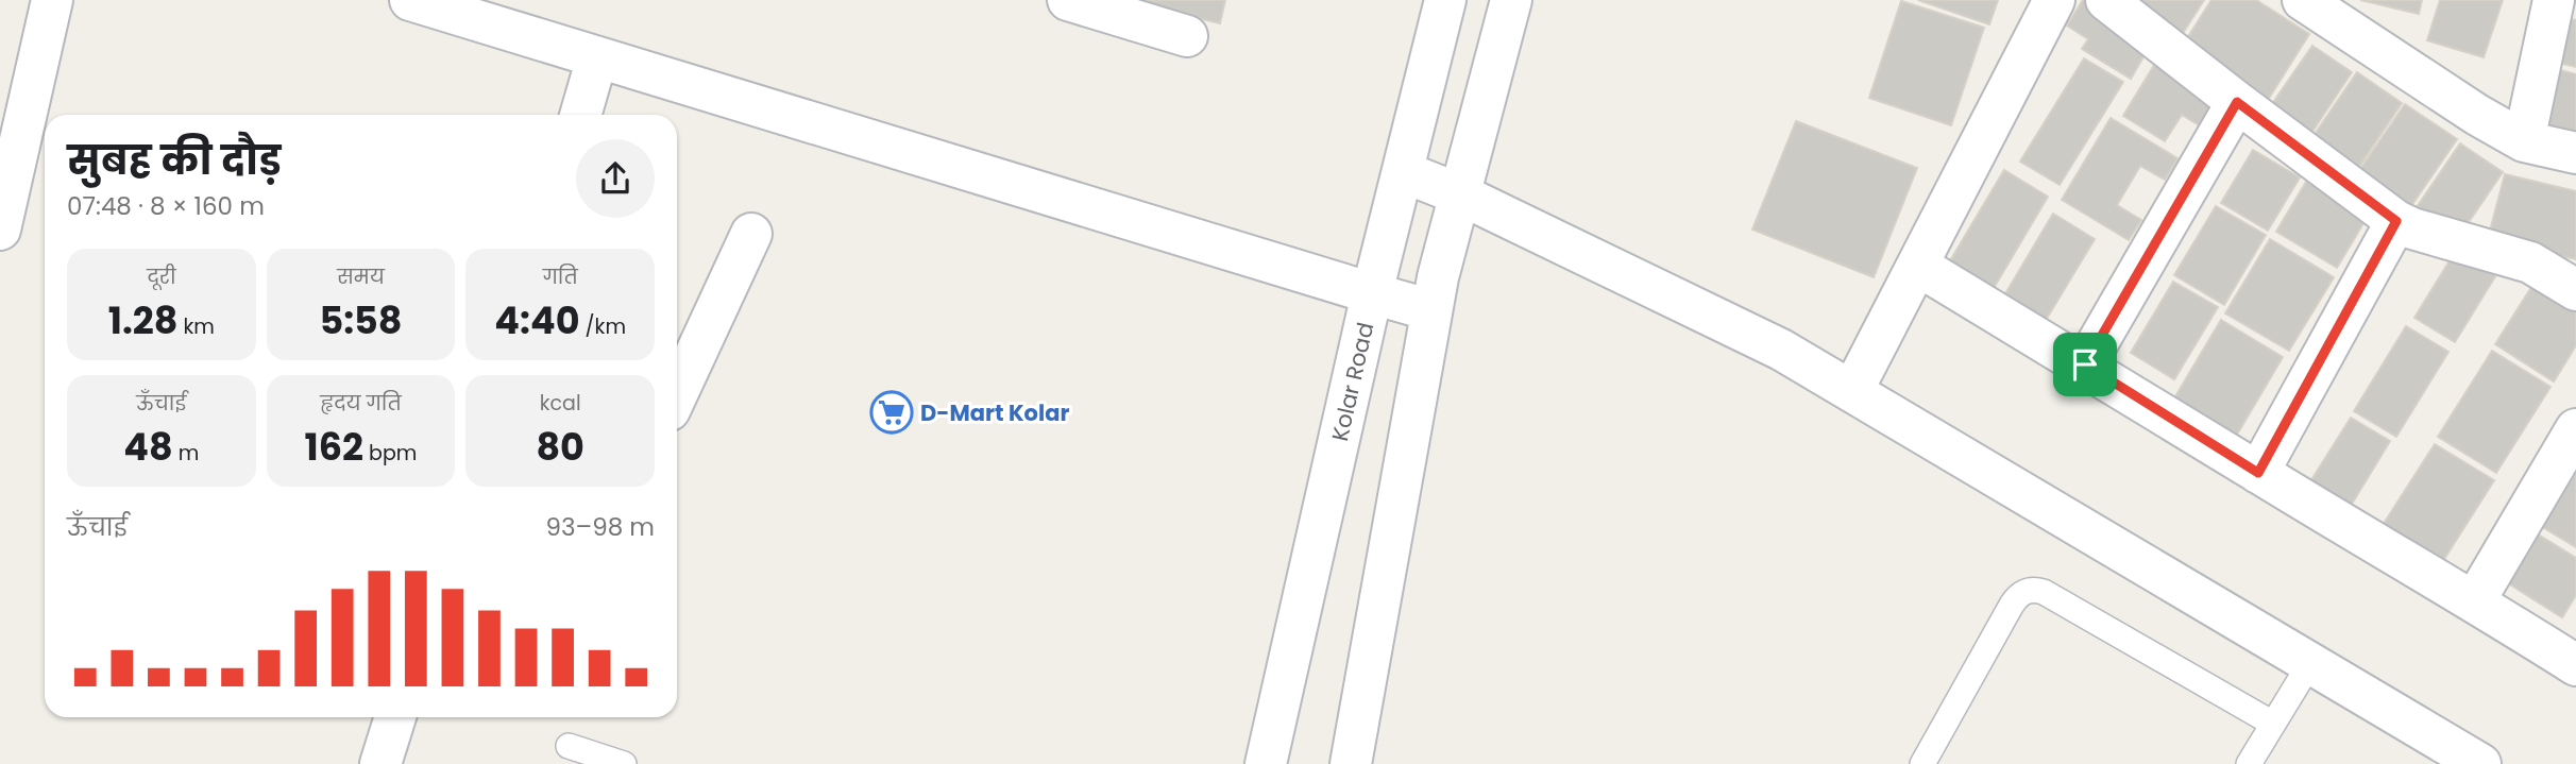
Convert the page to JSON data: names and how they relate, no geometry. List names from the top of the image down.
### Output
{
  "streets": {
    "street": ["Kolar Road"]
  },
  "places": {
    "supermarket": ["D-Mart Kolar"]
  },
  "page": {
    "heading": ["सुबह की दौड़", "07:48 · 8 × 160 m"],
    "stats": [
      ["दूरी", "1.28 km"],
      ["समय", "5:58"],
      ["गति", "4:40 /km"],
      ["ऊँचाई", "48 m"],
      ["हृदय गति", "162 bpm"],
      ["kcal", "80"]
    ],
    "chart": ["ऊँचाई", "93–98 m"]
  }
}
